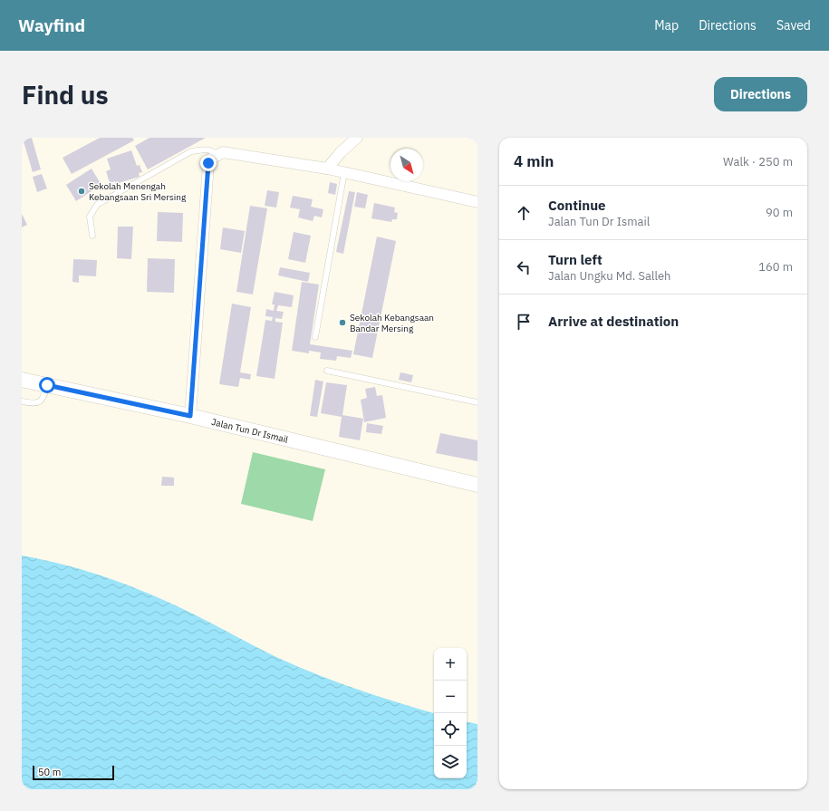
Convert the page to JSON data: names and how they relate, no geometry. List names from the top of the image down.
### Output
{
  "streets": {
    "street": ["Jalan Tun Dr Ismail"]
  },
  "places": ["Sekolah Menengah Kebangsaan Sri Mersing", "Sekolah Kebangsaan Bandar Mersing"],
  "scale_bar": "50 m",
  "north": "bottom right",
  "page": {
    "header": "Wayfind",
    "nav": ["Map", "Directions", "Saved"],
    "buttons": "Directions",
    "title": "Find us",
    "heading": ["4 min", "Walk · 250 m"],
    "list": [
      ["Continue", "Jalan Tun Dr Ismail", "90 m"],
      ["Turn left", "Jalan Ungku Md. Salleh", "160 m"],
      "Arrive at destination"
    ],
    "map_buttons": ["+", "−"],
    "scale": "50 m"
  }
}
